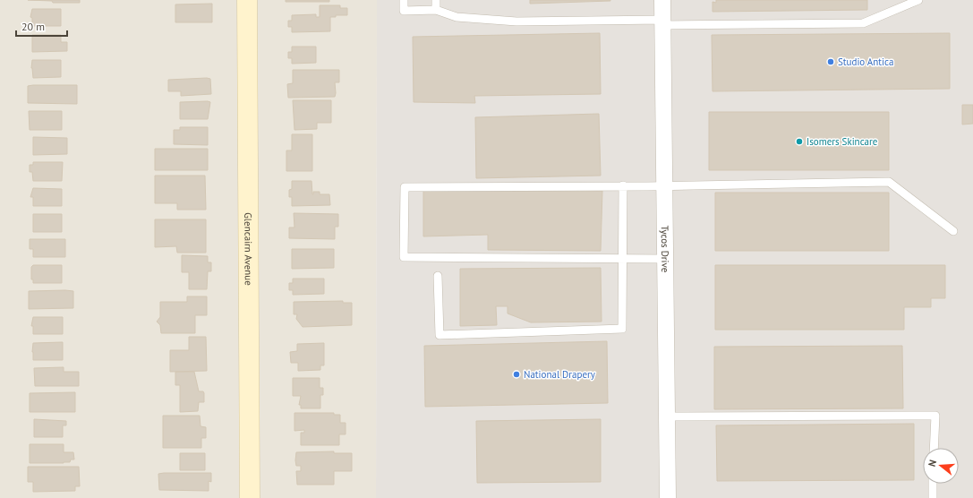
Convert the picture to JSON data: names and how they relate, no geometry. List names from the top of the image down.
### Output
{
  "streets": {
    "street": ["Glencairn Avenue", "Tycos Drive"]
  },
  "places": ["Studio Antica", "Isomers Skincare", "National Drapery"],
  "scale_bar": "20 m",
  "north": "left"
}
